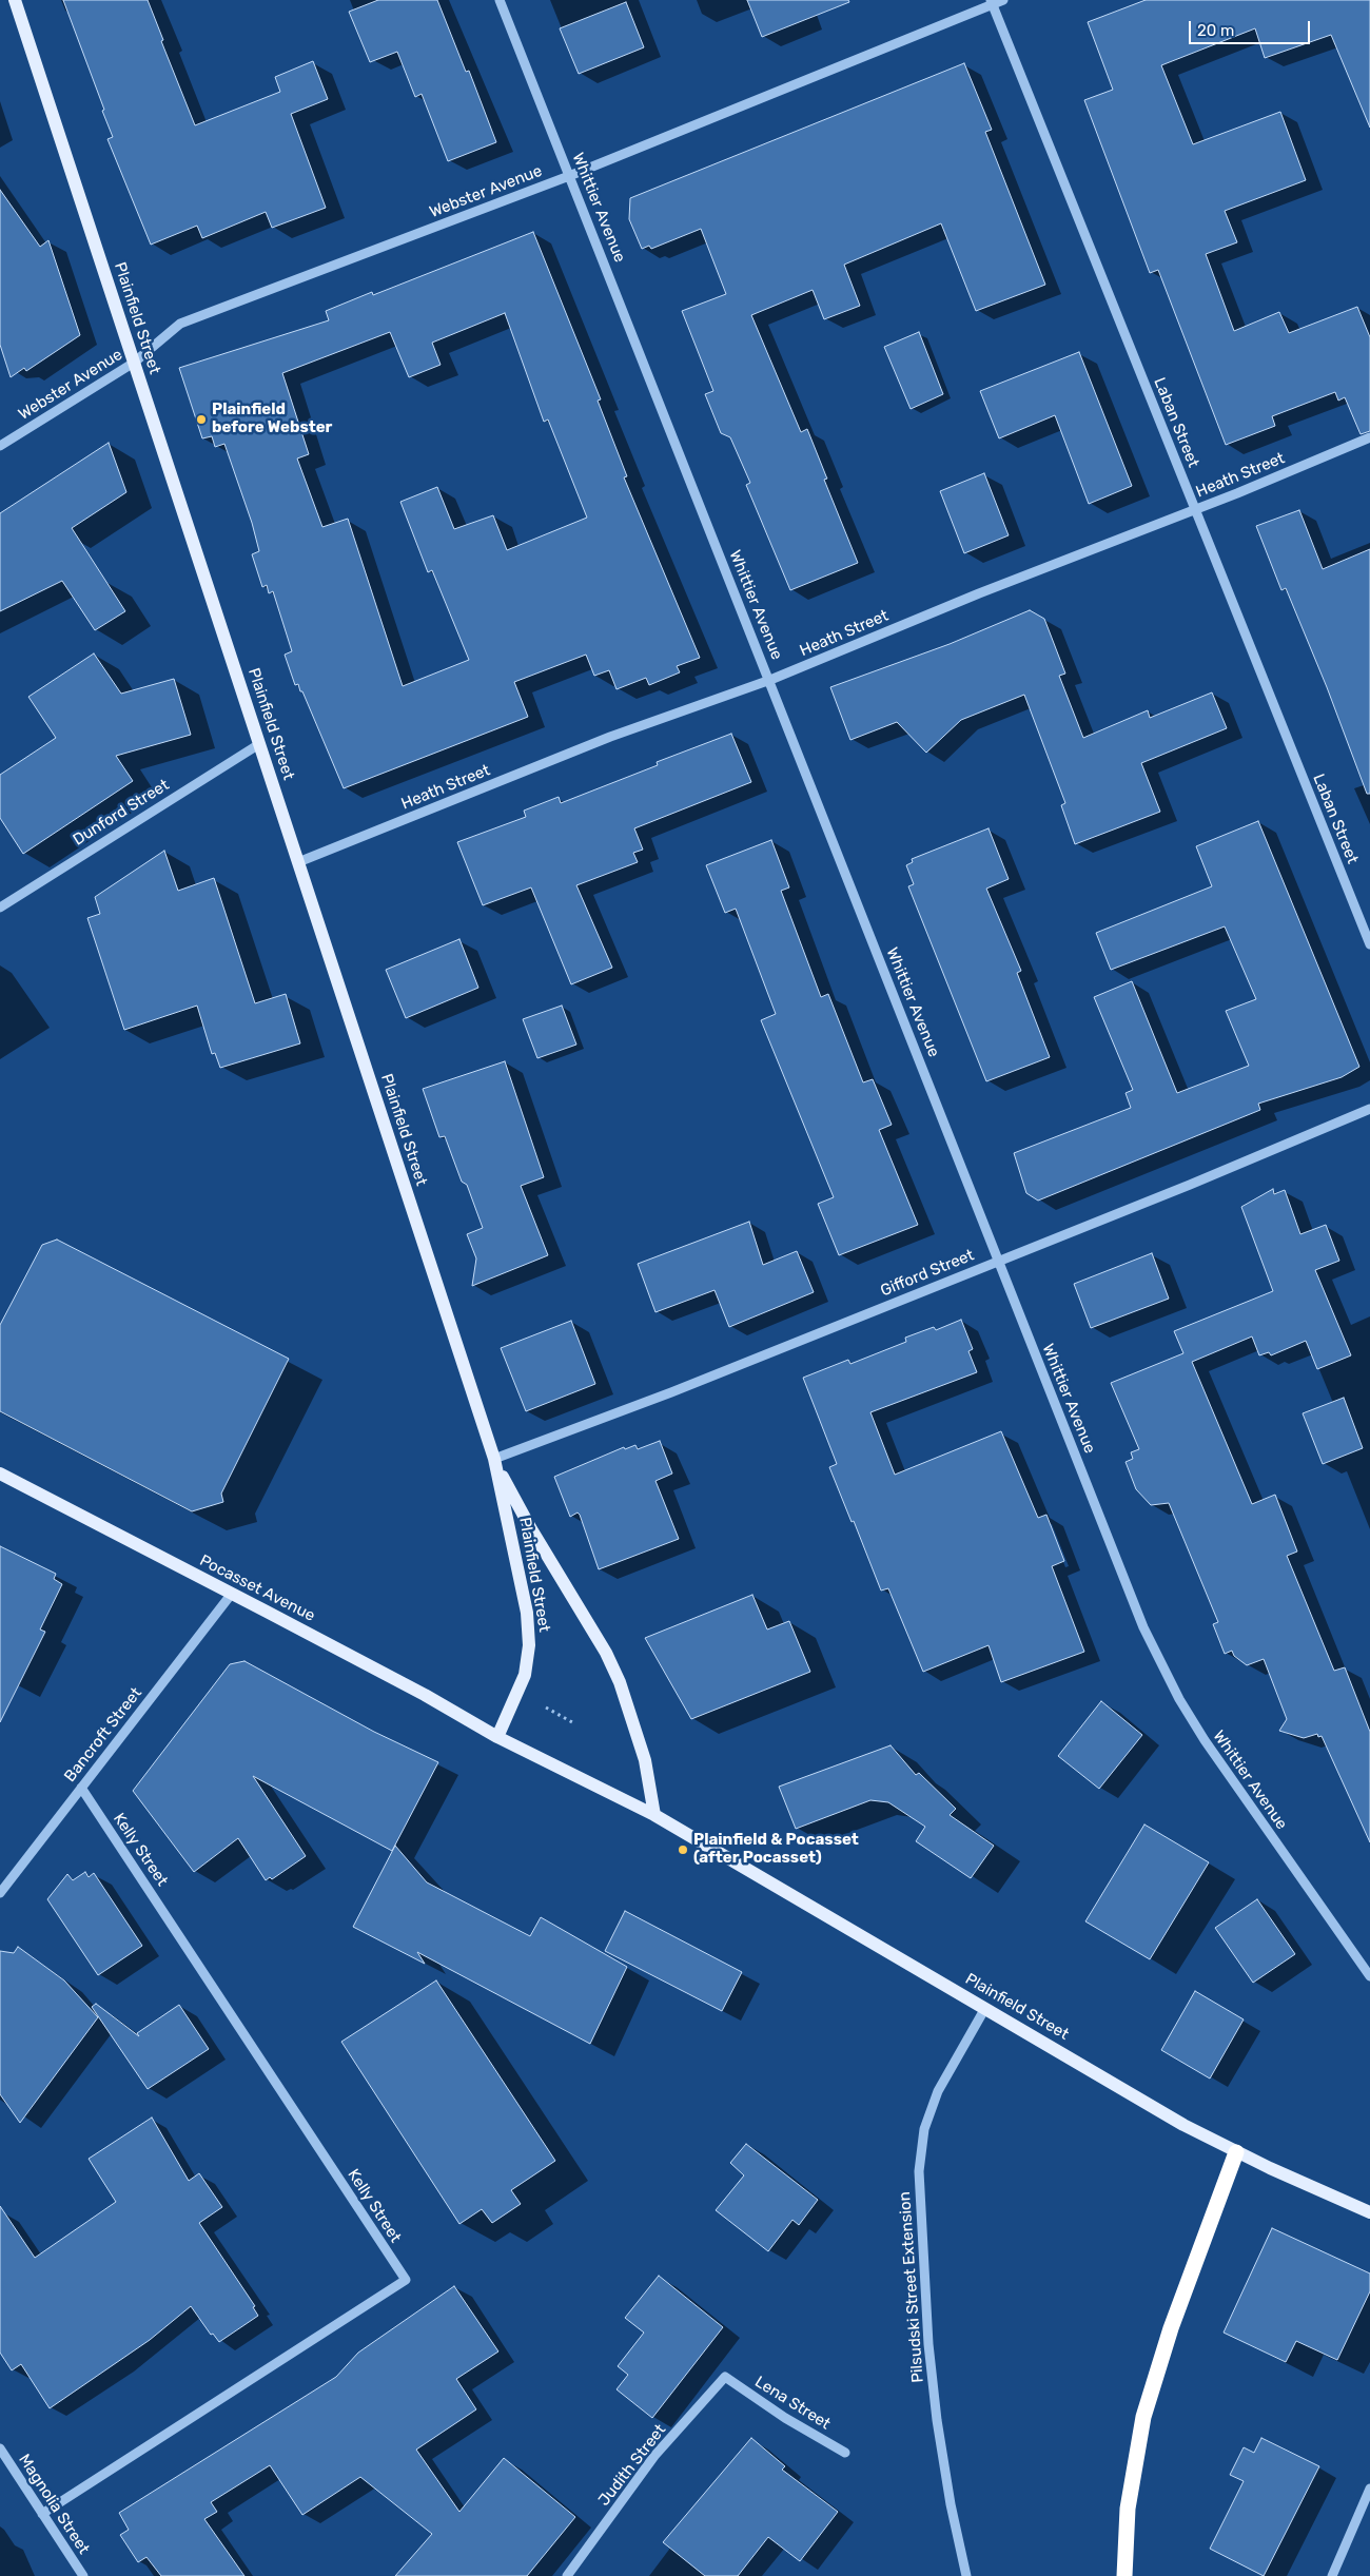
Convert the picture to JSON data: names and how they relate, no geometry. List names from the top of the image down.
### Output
{
  "streets": {
    "main road": ["Plainfield Street", "Pocasset Avenue"],
    "street": [
      "Webster Avenue",
      "Whittier Avenue",
      "Laban Street",
      "Heath Street",
      "Dunford Street",
      "Gifford Street",
      "Bancroft Street",
      "Kelly Street",
      "Pilsudski Street Extension",
      "Lena Street",
      "Judith Street",
      "Magnolia Street"
    ]
  },
  "crossings": [
    ["Webster Avenue", "Whittier Avenue"],
    ["Webster Avenue", "Plainfield Street"],
    ["Webster Avenue", "Laban Street"],
    ["Whittier Avenue", "Heath Street"],
    ["Whittier Avenue", "Gifford Street"],
    ["Plainfield Street", "Heath Street"],
    ["Plainfield Street", "Dunford Street"],
    ["Plainfield Street", "Gifford Street"],
    ["Plainfield Street", "Pocasset Avenue"],
    ["Plainfield Street", "Pilsudski Street Extension"],
    ["Laban Street", "Heath Street"],
    ["Pocasset Avenue", "Bancroft Street"],
    ["Bancroft Street", "Kelly Street"],
    ["Kelly Street", "Magnolia Street"],
    ["Lena Street", "Judith Street"]
  ],
  "places": ["Plainfield before Webster", "Plainfield & Pocasset (after Pocasset)"],
  "scale_bar": "20 m"
}
